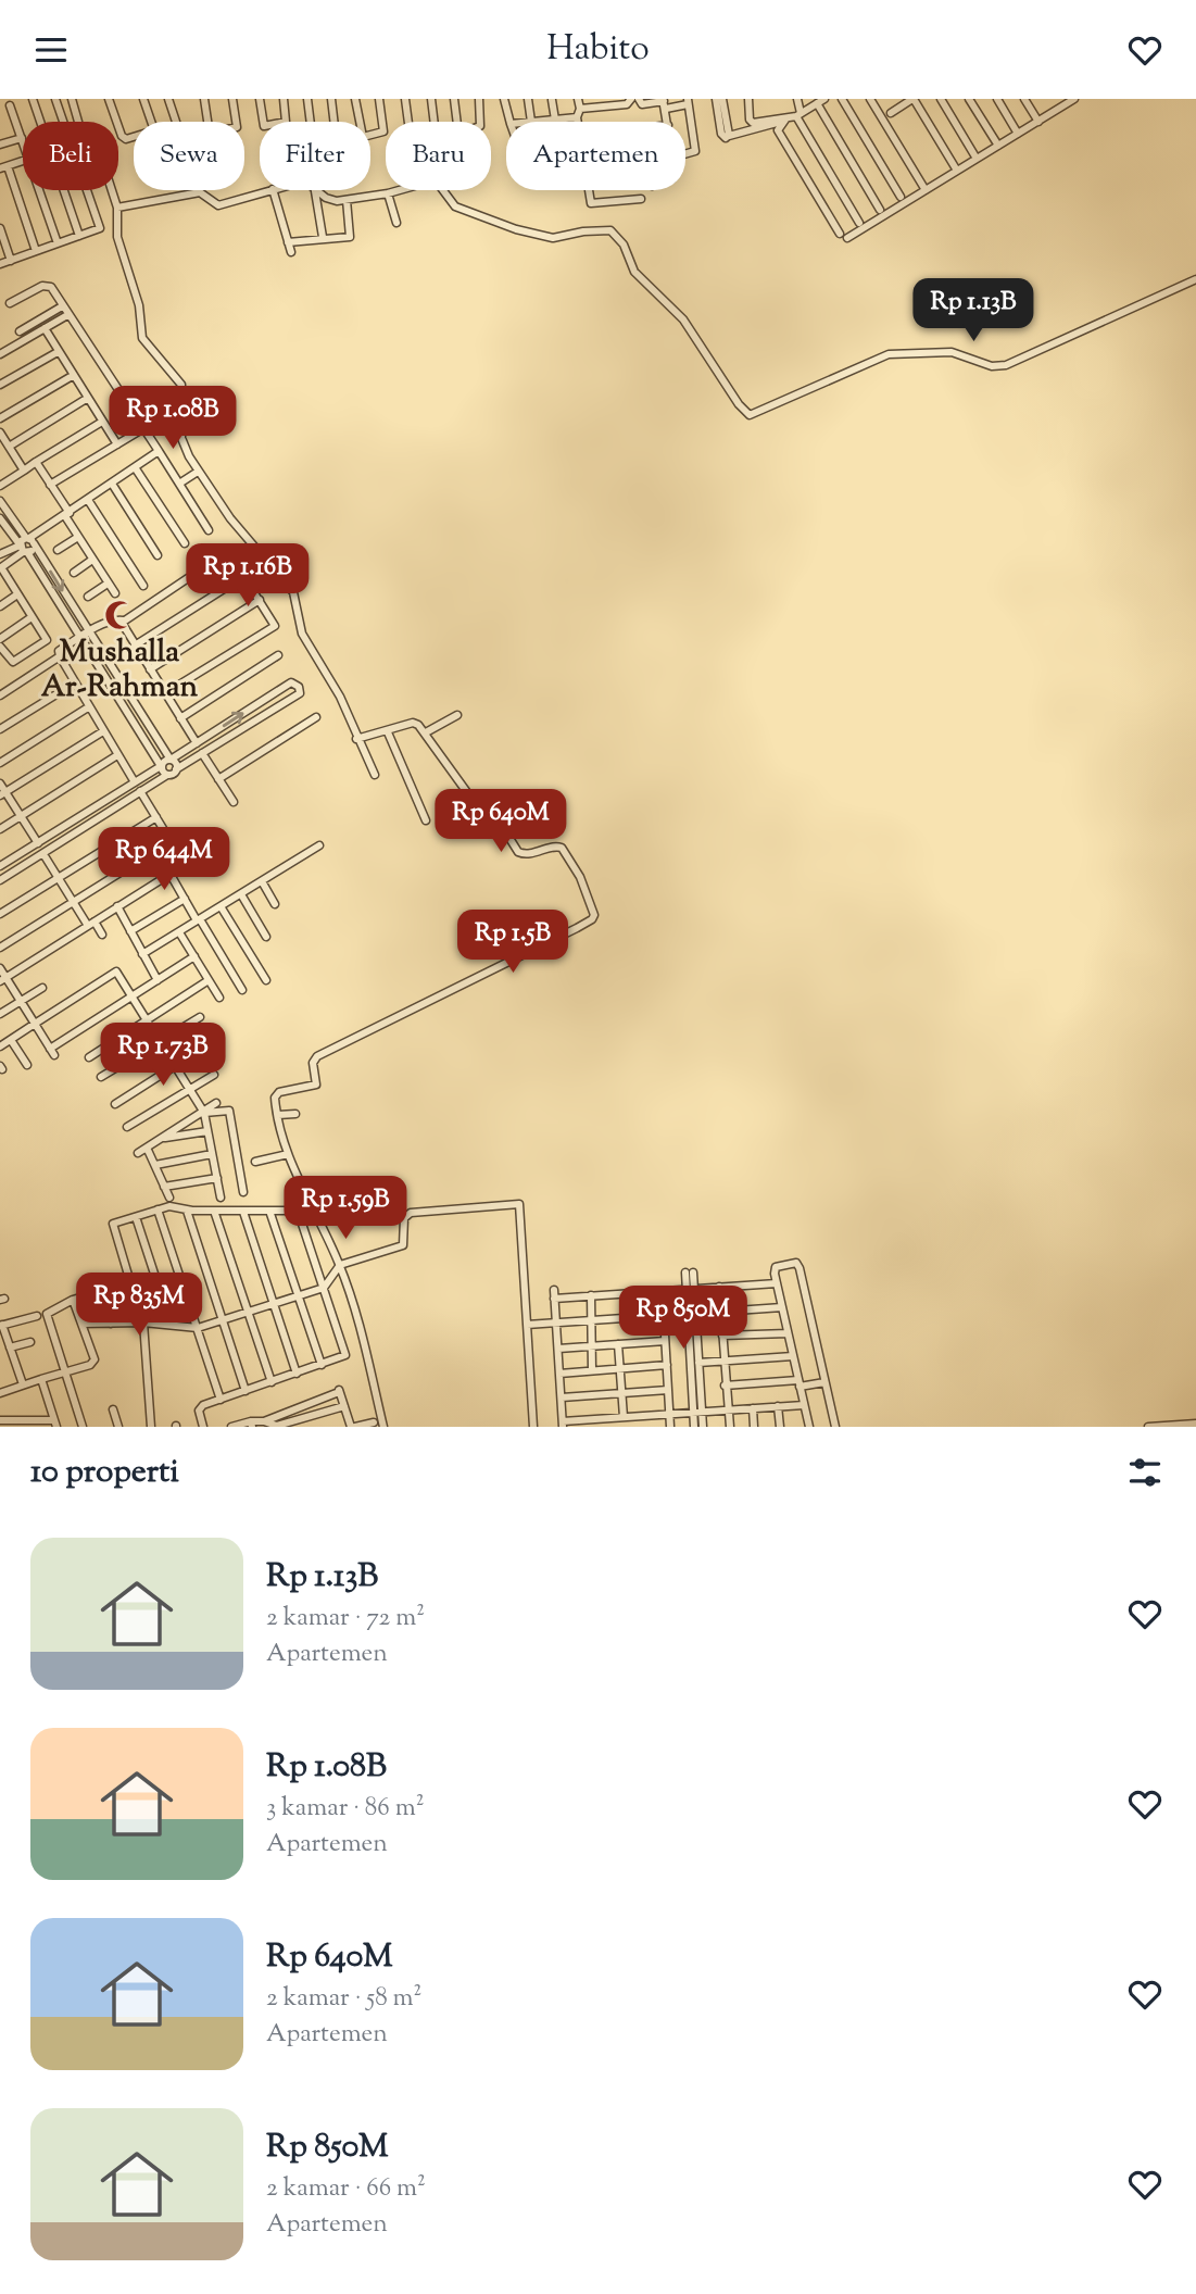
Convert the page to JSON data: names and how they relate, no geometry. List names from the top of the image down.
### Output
{
  "places": {
    "mosque": ["Mushalla Ar-Rahman"]
  },
  "page": {
    "header": "Habito",
    "chip": [
      "Beli",
      "Sewa",
      "Filter",
      "Baru",
      "Apartemen"
    ],
    "price": [
      "Rp 1.13B",
      "Rp 1.08B",
      "Rp 1.16B",
      "Rp 640M",
      "Rp 644M",
      "Rp 1.5B",
      "Rp 1.73B",
      "Rp 1.59B",
      "Rp 835M",
      "Rp 850M"
    ],
    "heading": "10 properti",
    "list": [
      {
        "name": "Rp 1.13B",
        "note": "2 kamar · 72 m² · Apartemen"
      },
      {
        "name": "Rp 1.08B",
        "note": "3 kamar · 86 m² · Apartemen"
      },
      {
        "name": "Rp 640M",
        "note": "2 kamar · 58 m² · Apartemen"
      },
      {
        "name": "Rp 850M",
        "note": "2 kamar · 66 m² · Apartemen"
      }
    ]
  }
}
